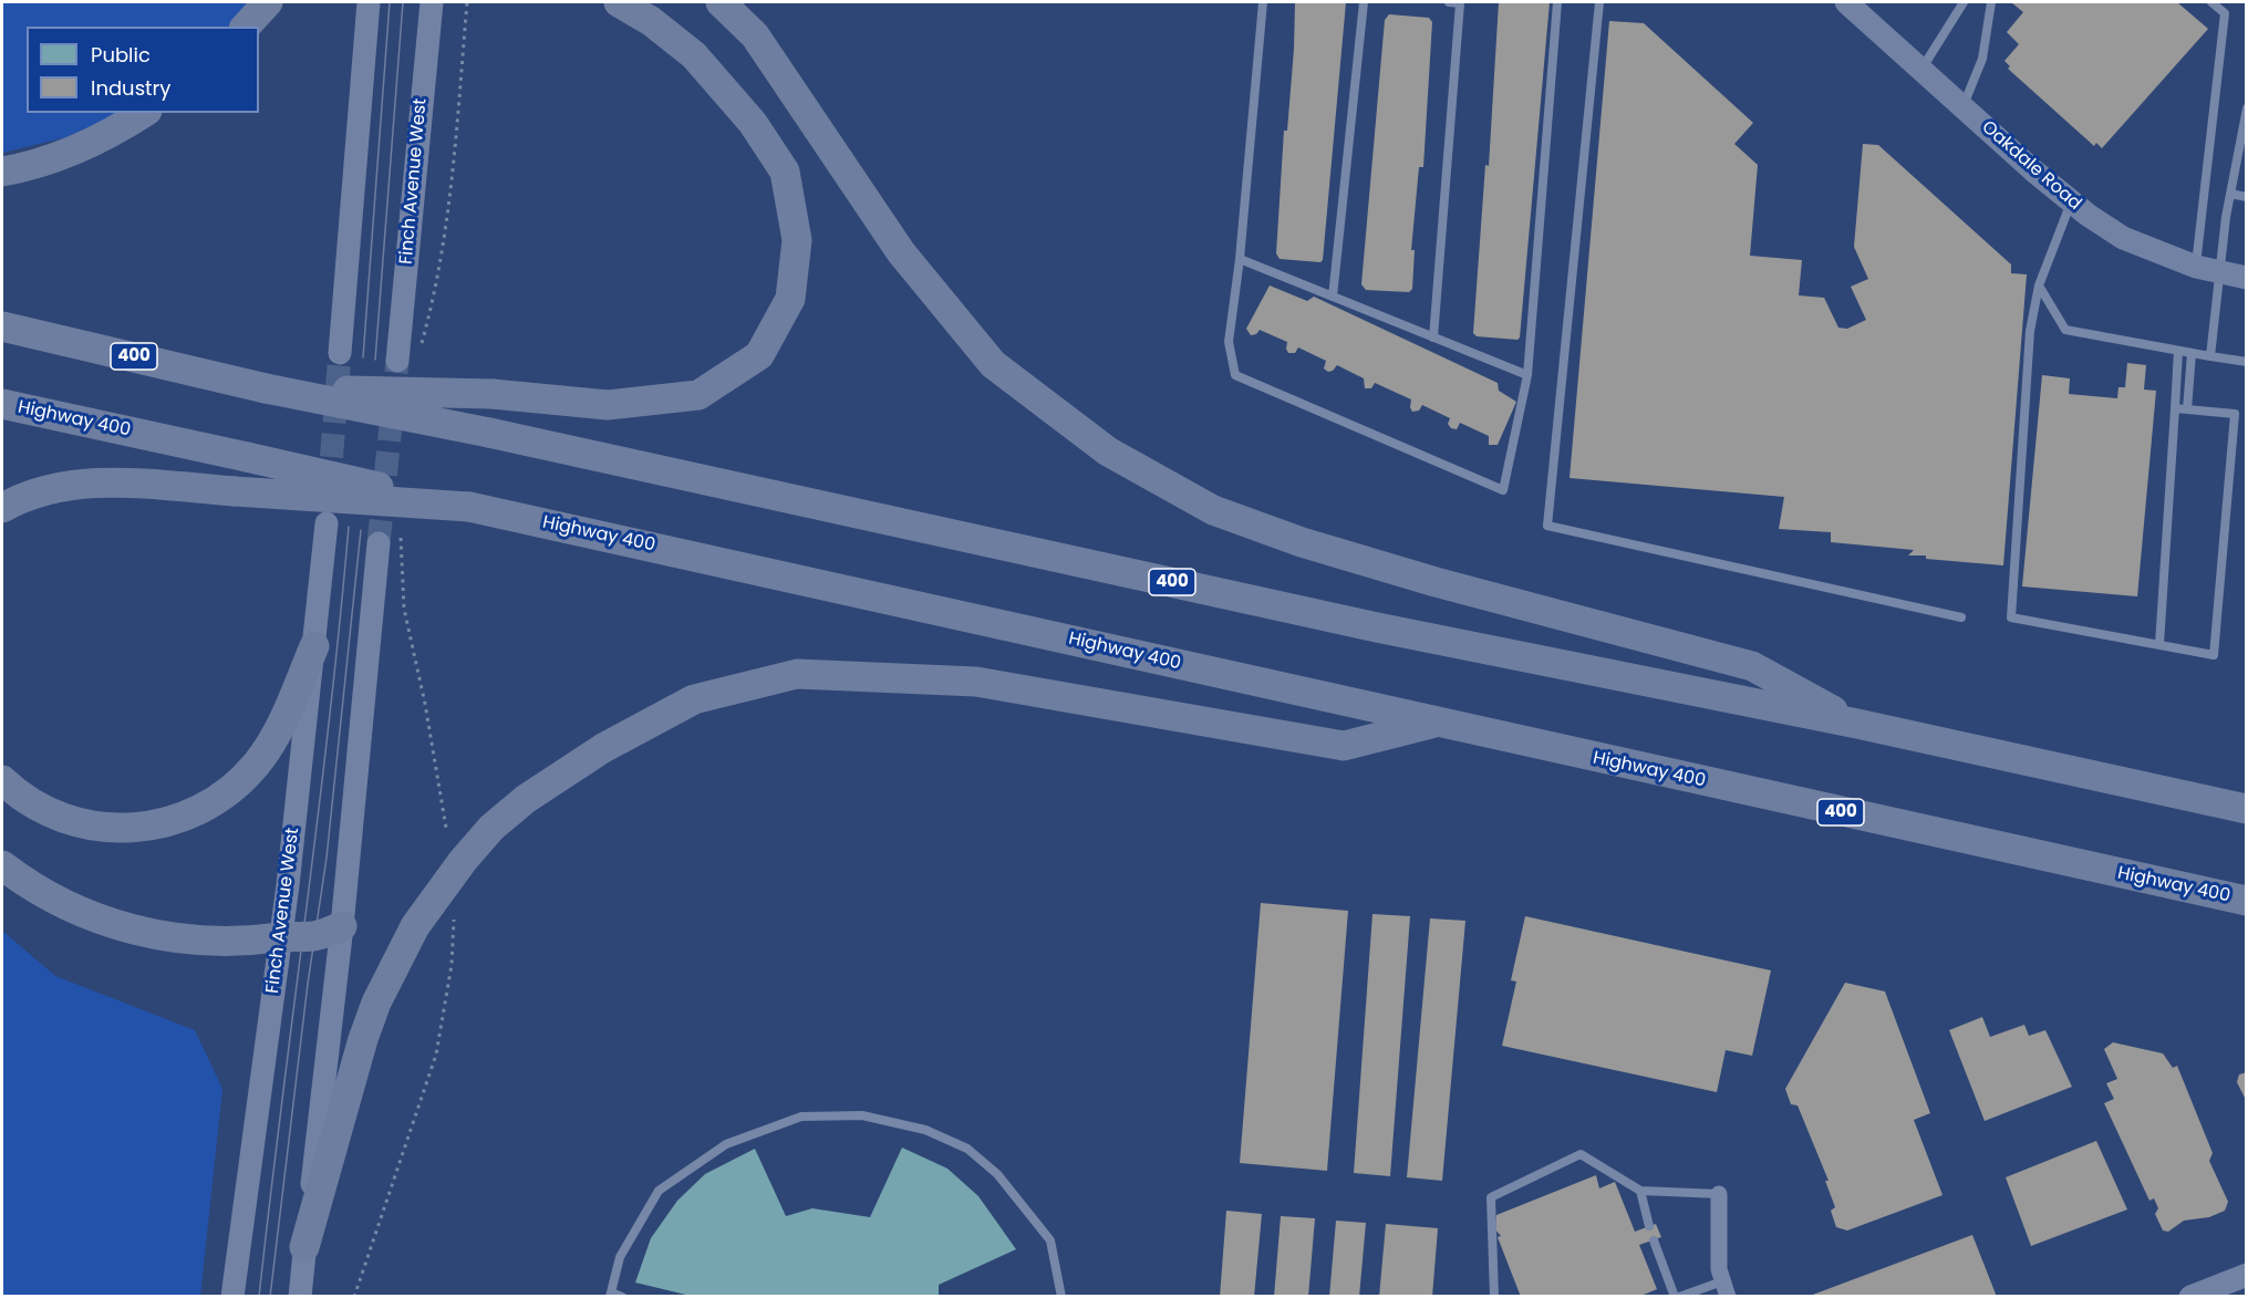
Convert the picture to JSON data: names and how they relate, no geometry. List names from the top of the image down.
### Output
{
  "streets": {
    "highway": ["400", "Highway 400"],
    "main road": ["Oakdale Road", "Finch Avenue West"]
  },
  "legend": ["Public", "Industry"]
}
